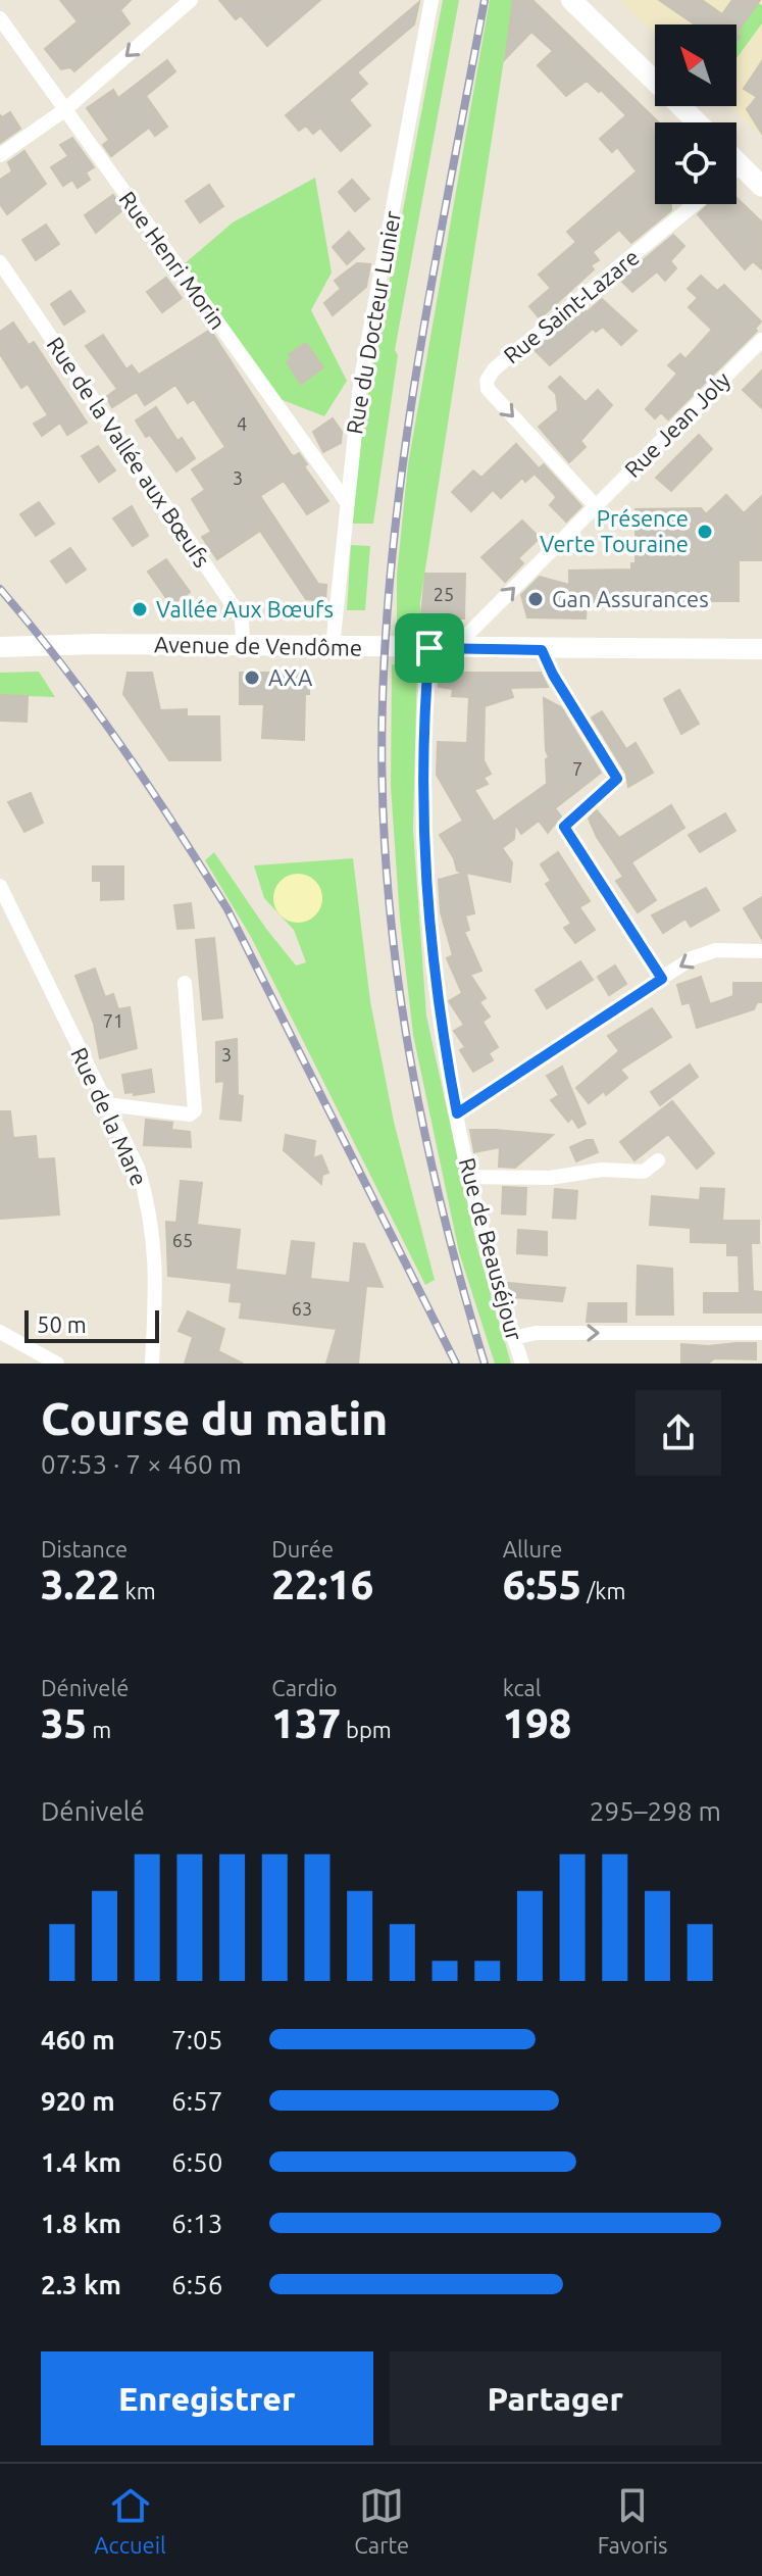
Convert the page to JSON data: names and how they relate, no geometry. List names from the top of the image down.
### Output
{
  "streets": {
    "main road": ["Avenue de Vendôme"],
    "street": [
      "Rue Henri Morin",
      "Rue Saint-Lazare",
      "Rue du Docteur Lunier",
      "Rue Jean Joly",
      "Rue de la Vallée aux Bœufs",
      "Rue de la Mare",
      "Rue de Beauséjour"
    ]
  },
  "crossings": [
    ["Rue Henri Morin", "Rue du Docteur Lunier"],
    ["Rue Saint-Lazare", "Rue Jean Joly"],
    ["Rue du Docteur Lunier", "Avenue de Vendôme"],
    ["Rue Jean Joly", "Avenue de Vendôme"],
    ["Rue de la Vallée aux Bœufs", "Avenue de Vendôme"],
    ["Avenue de Vendôme", "Rue de Beauséjour"]
  ],
  "one_way": ["Rue Jean Joly"],
  "places": [
    "Présence Verte Touraine",
    "Gan Assurances",
    "Vallée Aux Bœufs",
    "AXA"
  ],
  "house_numbers": [
    "4",
    "3",
    "25",
    "7",
    "71",
    "3",
    "65",
    "63"
  ],
  "scale_bar": "50 m",
  "north": "top left",
  "page": {
    "scale": "50 m",
    "heading": ["Course du matin", "07:53 · 7 × 460 m"],
    "stats": [
      ["Distance", "3.22 km"],
      ["Durée", "22:16"],
      ["Allure", "6:55 /km"],
      ["Dénivelé", "35 m"],
      ["Cardio", "137 bpm"],
      ["kcal", "198"]
    ],
    "chart": ["Dénivelé", "295–298 m"],
    "list": [
      {
        "name": "460 m",
        "note": "7:05"
      },
      {
        "name": "920 m",
        "note": "6:57"
      },
      {
        "name": "1.4 km",
        "note": "6:50"
      },
      {
        "name": "1.8 km",
        "note": "6:13"
      },
      {
        "name": "2.3 km",
        "note": "6:56"
      }
    ],
    "buttons": ["Enregistrer", "Partager"],
    "tabs": ["Accueil", "Carte", "Favoris"]
  }
}
